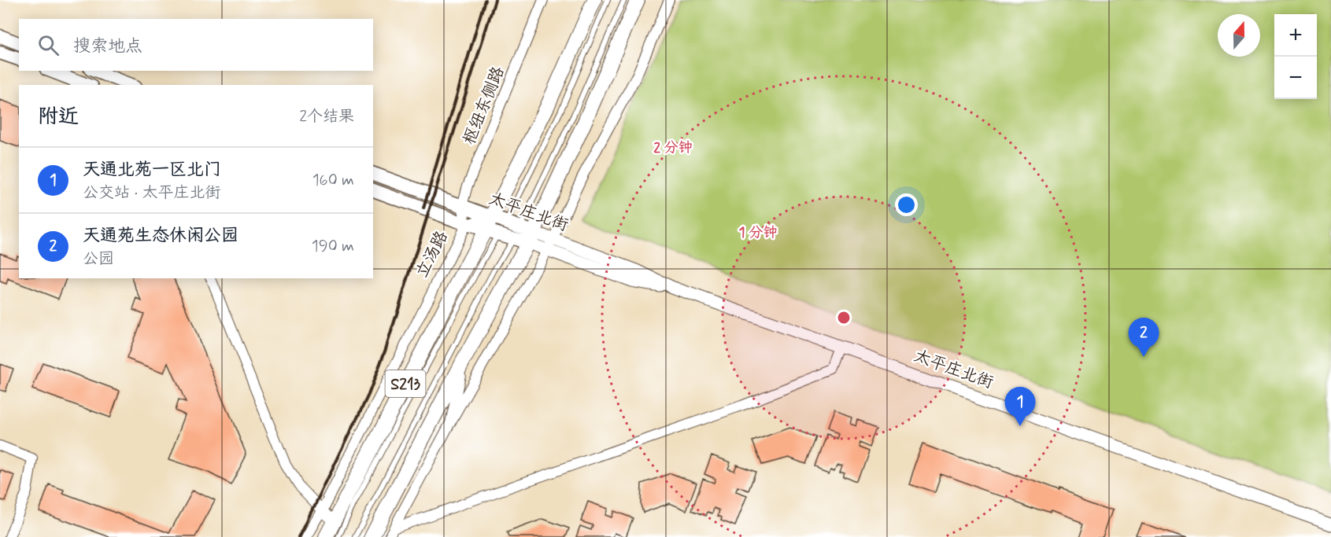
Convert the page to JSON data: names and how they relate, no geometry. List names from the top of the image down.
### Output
{
  "streets": {
    "main road": ["太平庄北街", "S213"],
    "street": ["枢纽东侧路", "立汤路"]
  },
  "crossings": [
    ["枢纽东侧路", "太平庄北街"],
    ["枢纽东侧路", "立汤路"],
    ["太平庄北街", "立汤路"],
    ["太平庄北街", "S213"]
  ],
  "north": "top",
  "page": {
    "map_buttons": ["+", "−"],
    "search": "搜索地点",
    "heading": ["附近", "2个结果"],
    "list": [
      {
        "mark": "1",
        "name": "天通北苑一区北门",
        "note": "公交站 · 太平庄北街",
        "value": "160 m"
      },
      {
        "mark": "2",
        "name": "天通苑生态休闲公园",
        "note": "公园",
        "value": "190 m"
      }
    ],
    "pins": ["2", "1"]
  },
  "rings": ["2 分钟", "1 分钟"]
}
